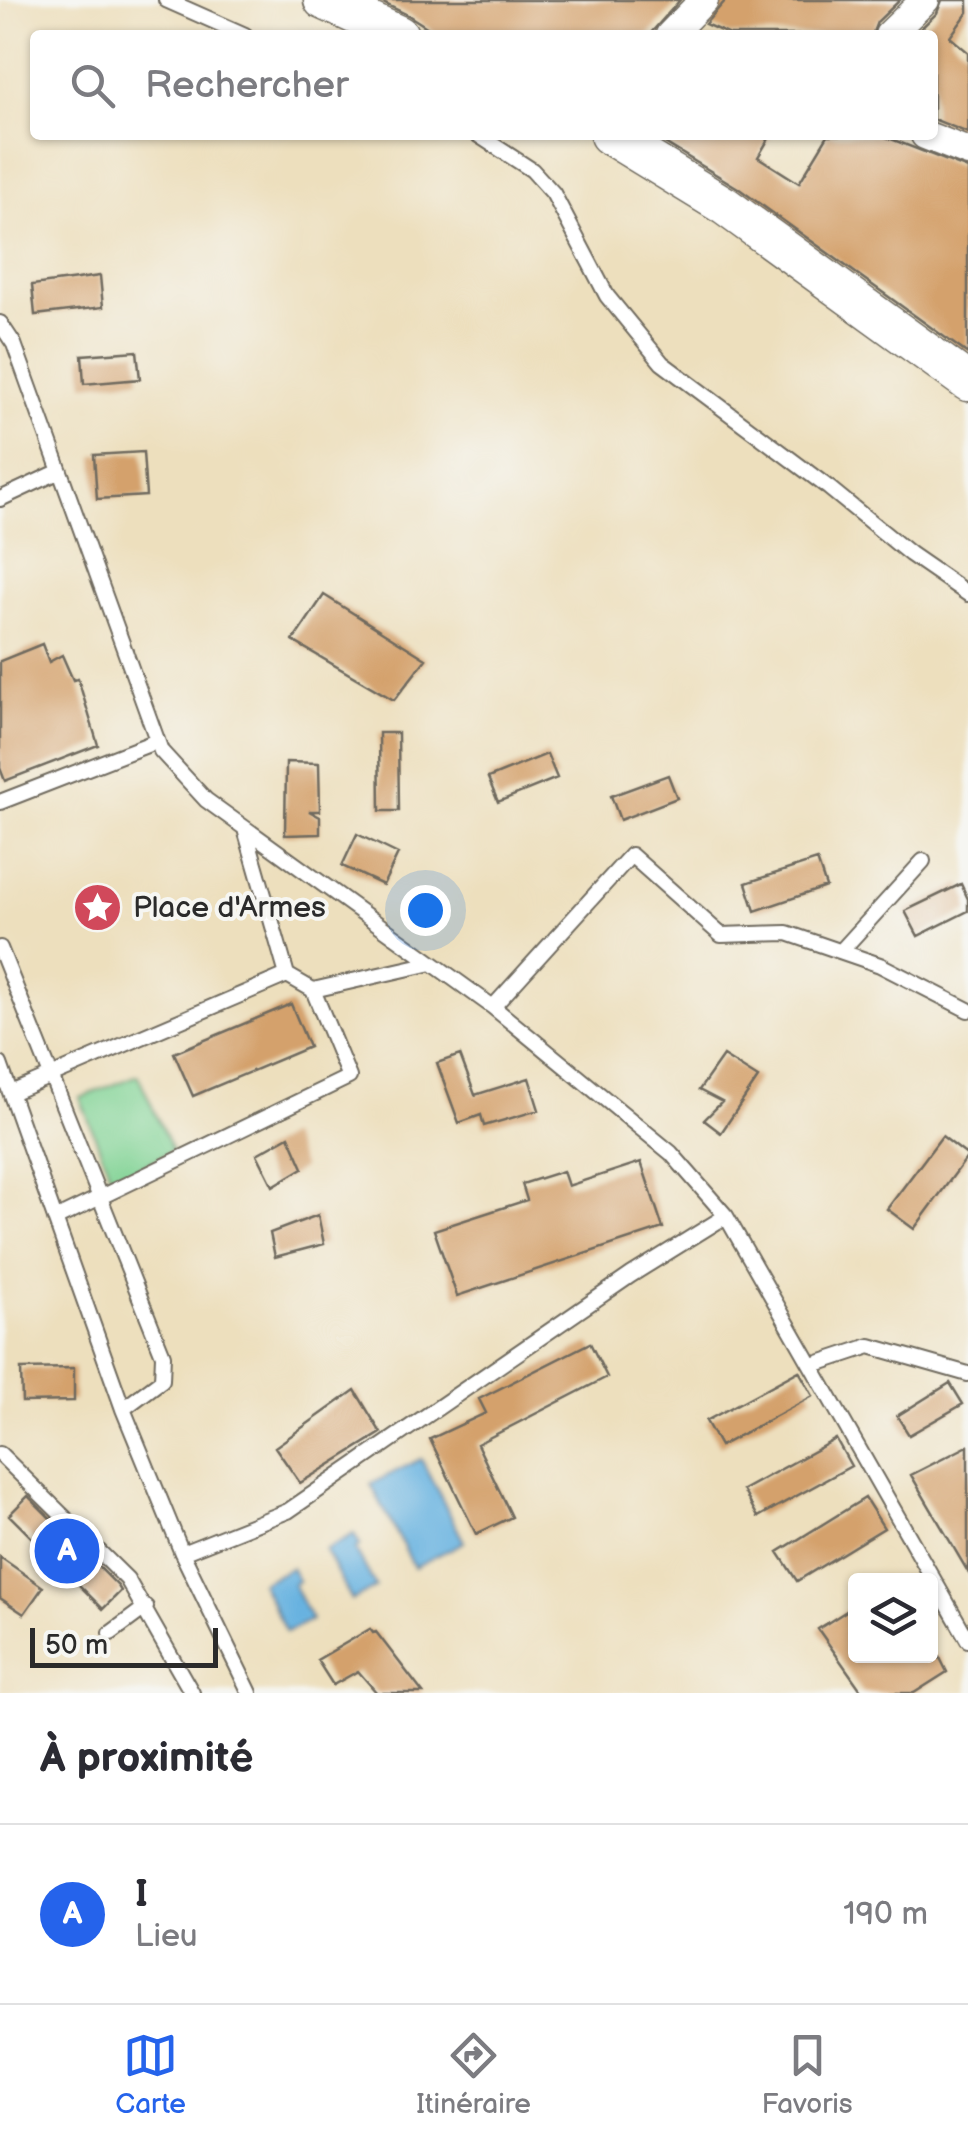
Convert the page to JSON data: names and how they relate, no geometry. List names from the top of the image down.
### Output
{
  "places": {
    "place": ["Place d'Armes"]
  },
  "scale_bar": "50 m",
  "page": {
    "search": "Rechercher",
    "pins": "A",
    "scale": "50 m",
    "heading": "À proximité",
    "list": [
      {
        "mark": "A",
        "name": "I",
        "note": "Lieu",
        "value": "190 m"
      }
    ],
    "nav": ["Carte", "Itinéraire", "Favoris"]
  }
}
